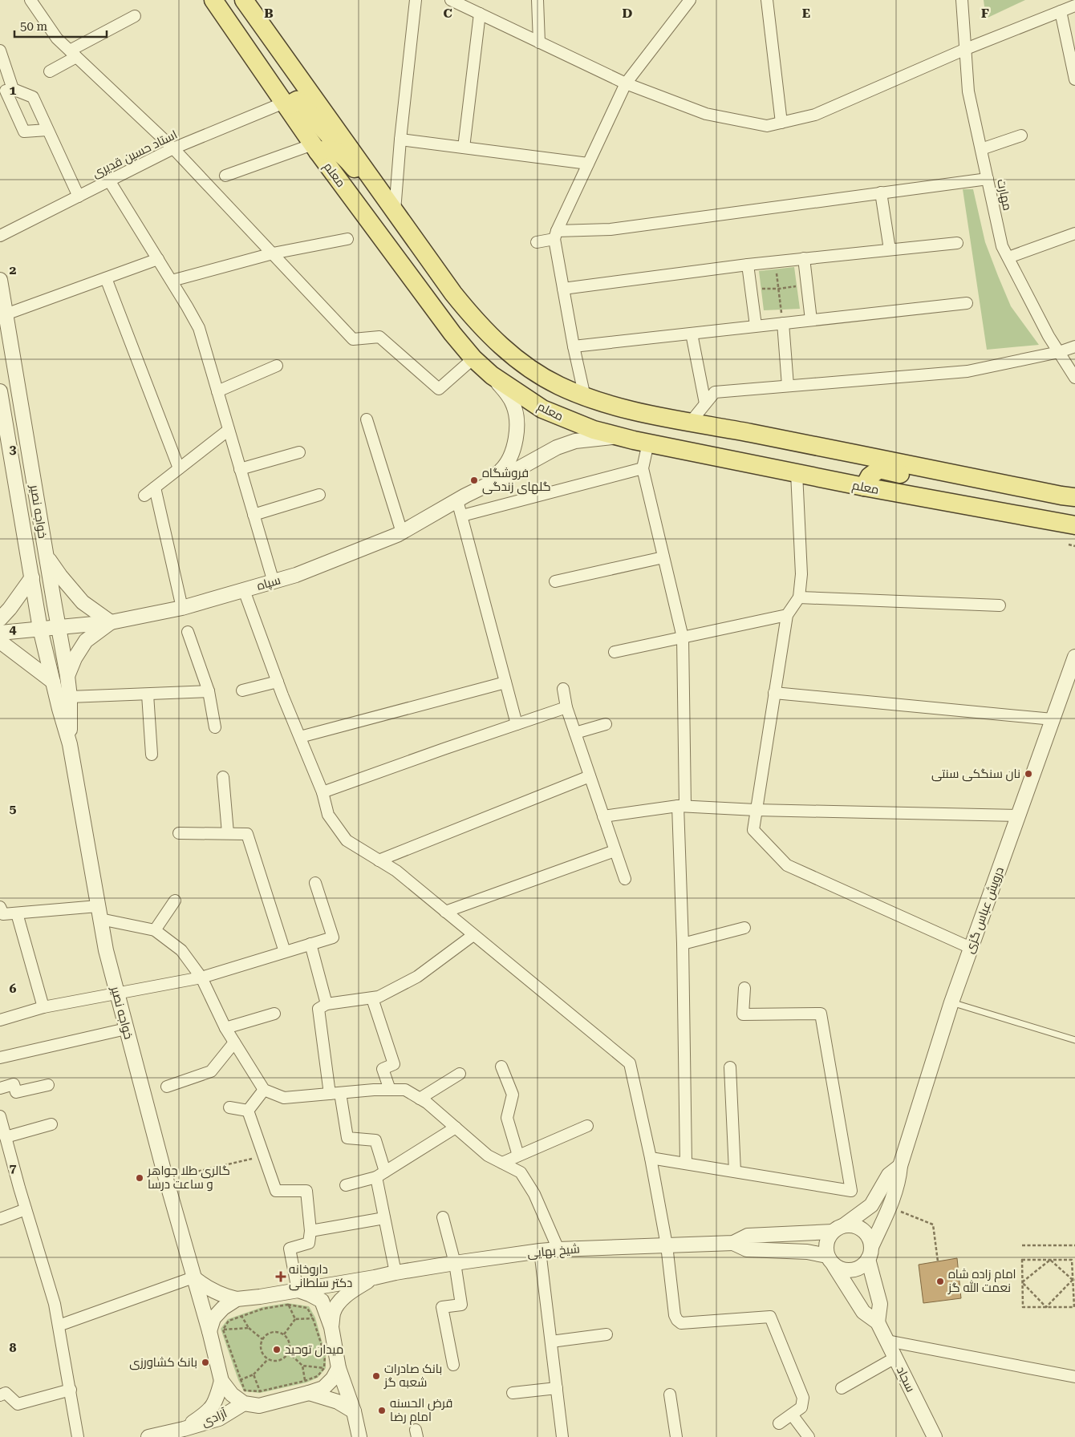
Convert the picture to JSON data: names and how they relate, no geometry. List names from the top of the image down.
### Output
{
  "streets": {
    "main road": ["معلم"],
    "street": [
      "استاد حسین قدیری",
      "مهارت",
      "خواجه نصیر",
      "سپاه",
      "درویش عباس گزی",
      "شیخ بهایی",
      "سجاد",
      "آزادی"
    ]
  },
  "crossings": [
    ["استاد حسین قدیری", "معلم"],
    ["خواجه نصیر", "سپاه"],
    ["درویش عباس گزی", "شیخ بهایی"],
    ["درویش عباس گزی", "سجاد"],
    ["شیخ بهایی", "سجاد"]
  ],
  "places": {
    "other": [
      "فروشگاه گلهای زندگی",
      "نان سنگکی سنتی",
      "گالری طلا جواهر و ساعت درسا",
      "امام زاده شاه نعمت الله گز",
      "میدان توحید",
      "بانک کشاورزی",
      "بانک صادرات شعبه گز",
      "قرض الحسنه امام رضا"
    ],
    "health": ["داروخانه دکتر سلطانی"]
  },
  "scale_bar": "50 m",
  "grid": {
    "columns": [
      "B",
      "C",
      "D",
      "E",
      "F"
    ],
    "rows": [
      "1",
      "2",
      "3",
      "4",
      "5",
      "6",
      "7",
      "8"
    ]
  }
}
